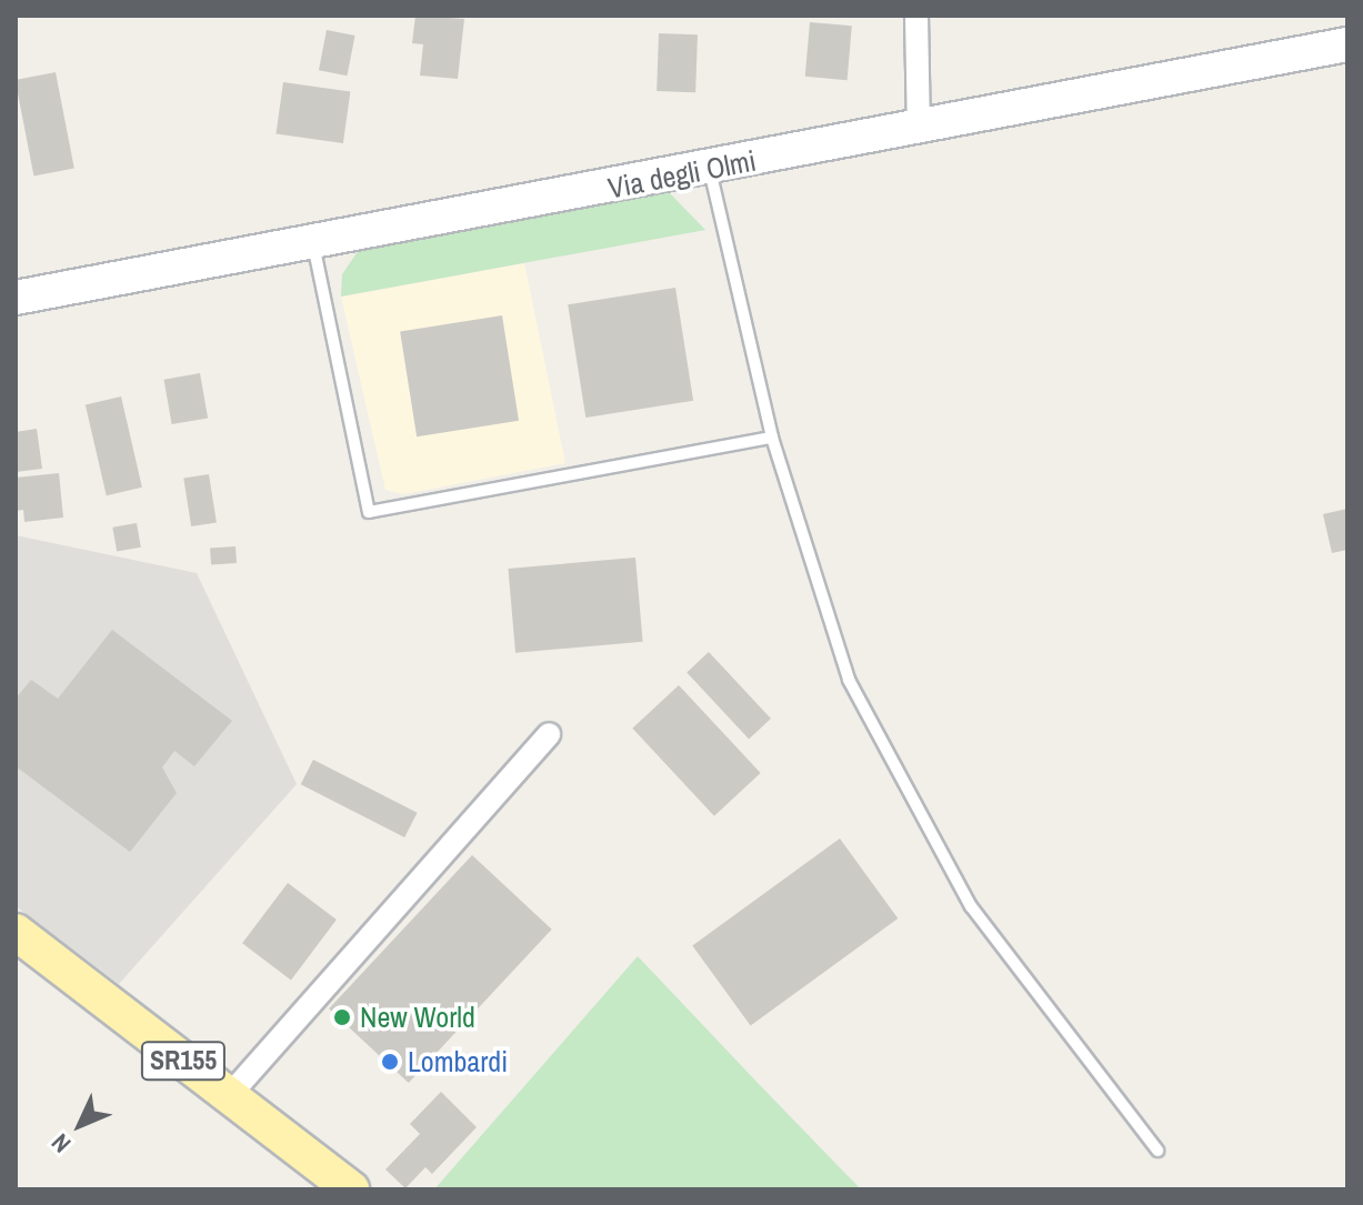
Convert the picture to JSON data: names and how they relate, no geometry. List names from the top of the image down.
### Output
{
  "streets": {
    "main road": ["SR155"],
    "street": ["Via degli Olmi"]
  },
  "places": ["New World", "Lombardi"],
  "north": "bottom left"
}
